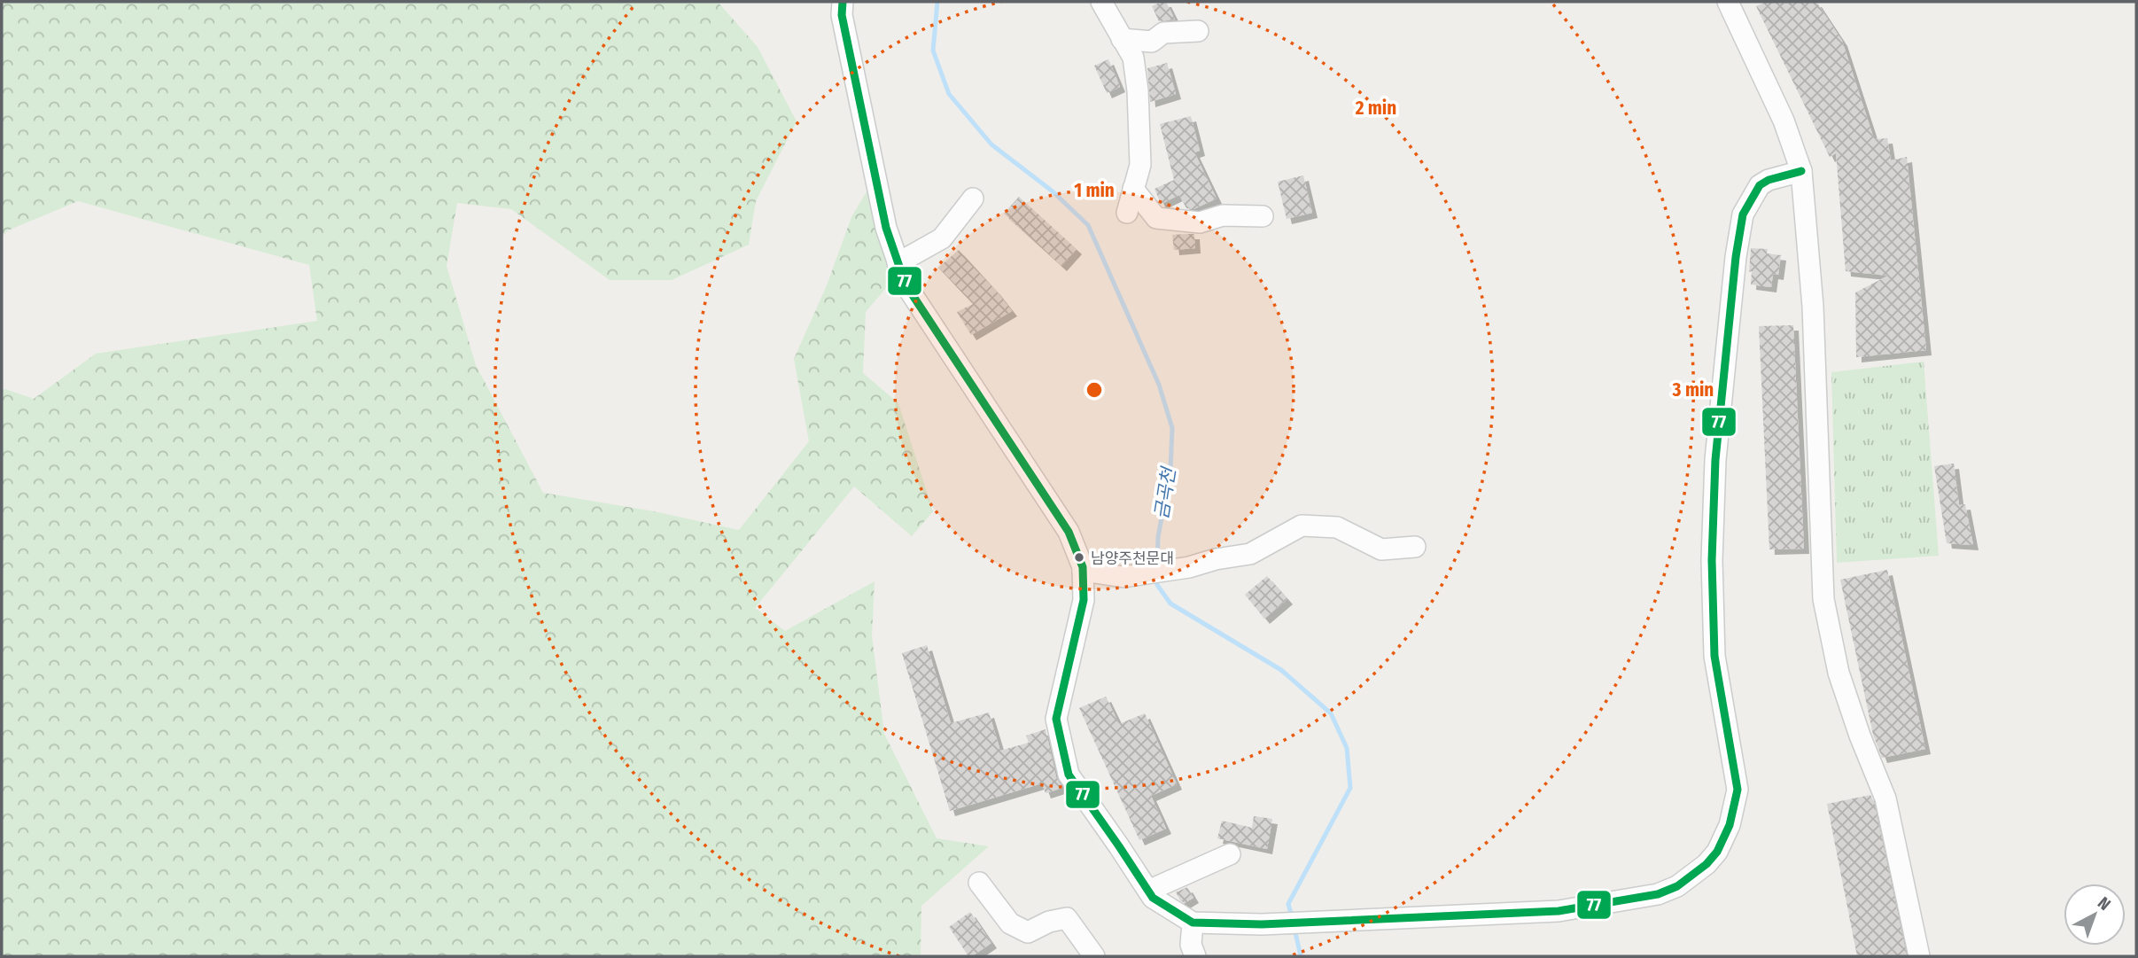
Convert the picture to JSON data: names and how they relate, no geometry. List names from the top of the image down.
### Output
{
  "water": ["금곡천"],
  "places": ["남양주천문대"],
  "lines": ["transit line 77"],
  "north": "top right",
  "rings": ["2 min", "1 min", "3 min"]
}
